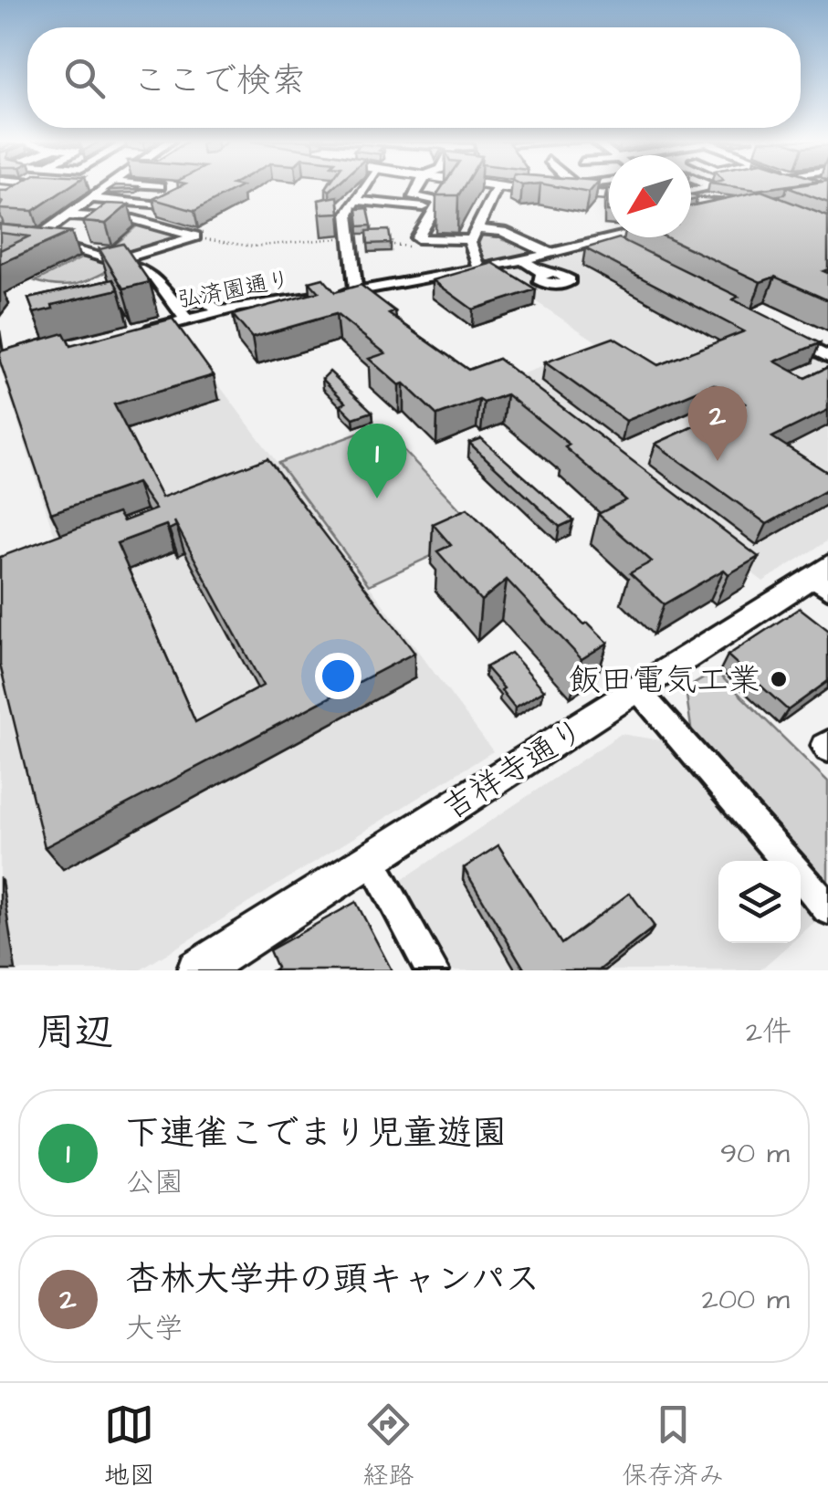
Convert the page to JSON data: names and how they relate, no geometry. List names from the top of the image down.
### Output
{
  "streets": {
    "main road": ["吉祥寺通り"],
    "street": ["弘済園通り"]
  },
  "places": ["飯田電気工業"],
  "north": "bottom left",
  "page": {
    "search": "ここで検索",
    "pins": ["2", "1"],
    "heading": ["周辺", "2件"],
    "list": [
      {
        "mark": "1",
        "name": "下連雀こでまり児童遊園",
        "note": "公園",
        "value": "90 m"
      },
      {
        "mark": "2",
        "name": "杏林大学井の頭キャンパス",
        "note": "大学",
        "value": "200 m"
      }
    ],
    "nav": ["地図", "経路", "保存済み"]
  }
}
